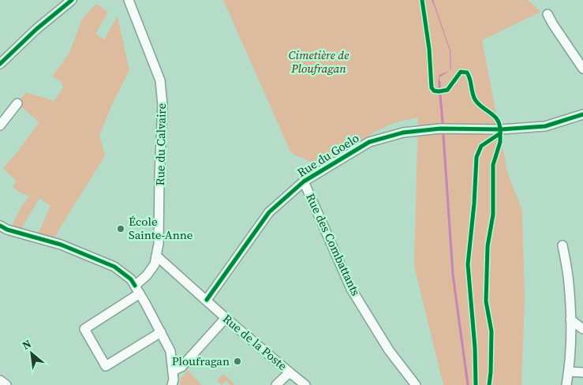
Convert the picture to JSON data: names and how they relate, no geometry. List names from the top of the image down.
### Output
{
  "streets": {
    "street": [
      "Rue du Calvaire",
      "Rue du Goelo",
      "Rue des Combattants",
      "Rue de la Poste"
    ]
  },
  "crossings": [
    ["Rue du Calvaire", "Rue de la Poste"],
    ["Rue du Goelo", "Rue des Combattants"],
    ["Rue du Goelo", "Rue de la Poste"]
  ],
  "parks": ["Cimetière de Ploufragan"],
  "places": ["École Sainte-Anne", "Ploufragan"],
  "north": "top left"
}
